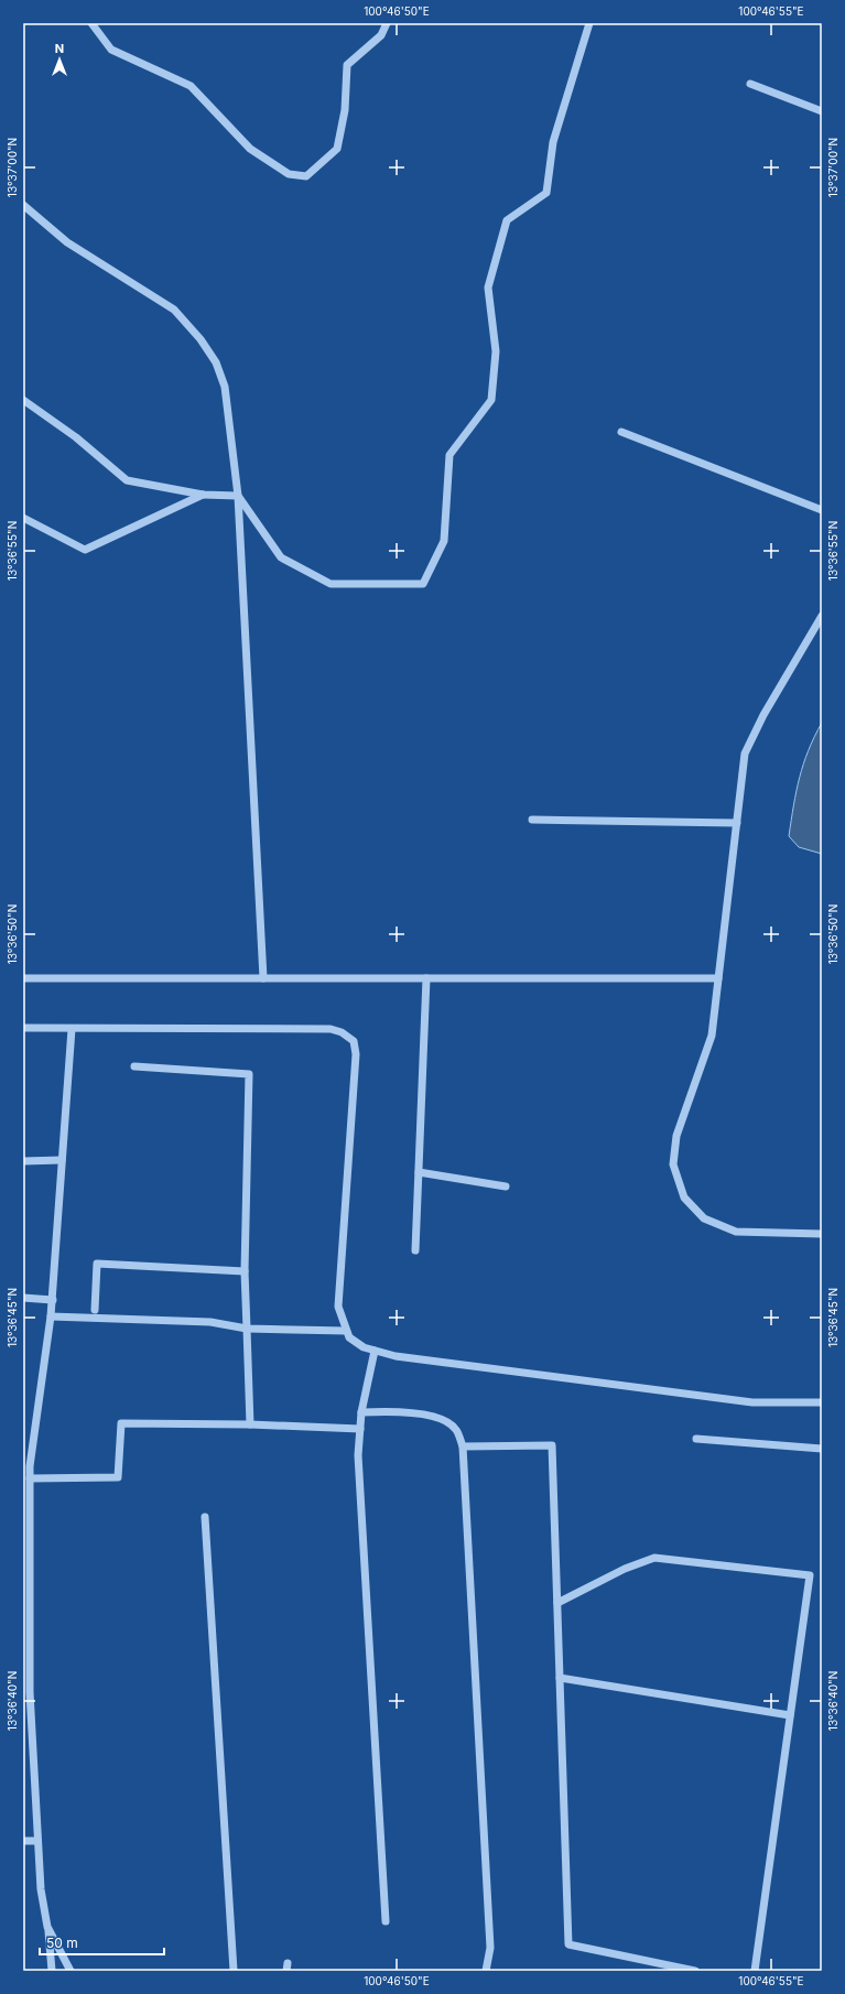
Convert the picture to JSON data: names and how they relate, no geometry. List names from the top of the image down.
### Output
{
  "scale_bar": "50 m",
  "north": "top",
  "coordinates": [
    "100°46'50\"E",
    "100°46'55\"E",
    "13°37'00\"N",
    "13°36'55\"N",
    "13°36'50\"N",
    "13°36'45\"N",
    "13°36'40\"N"
  ]
}
